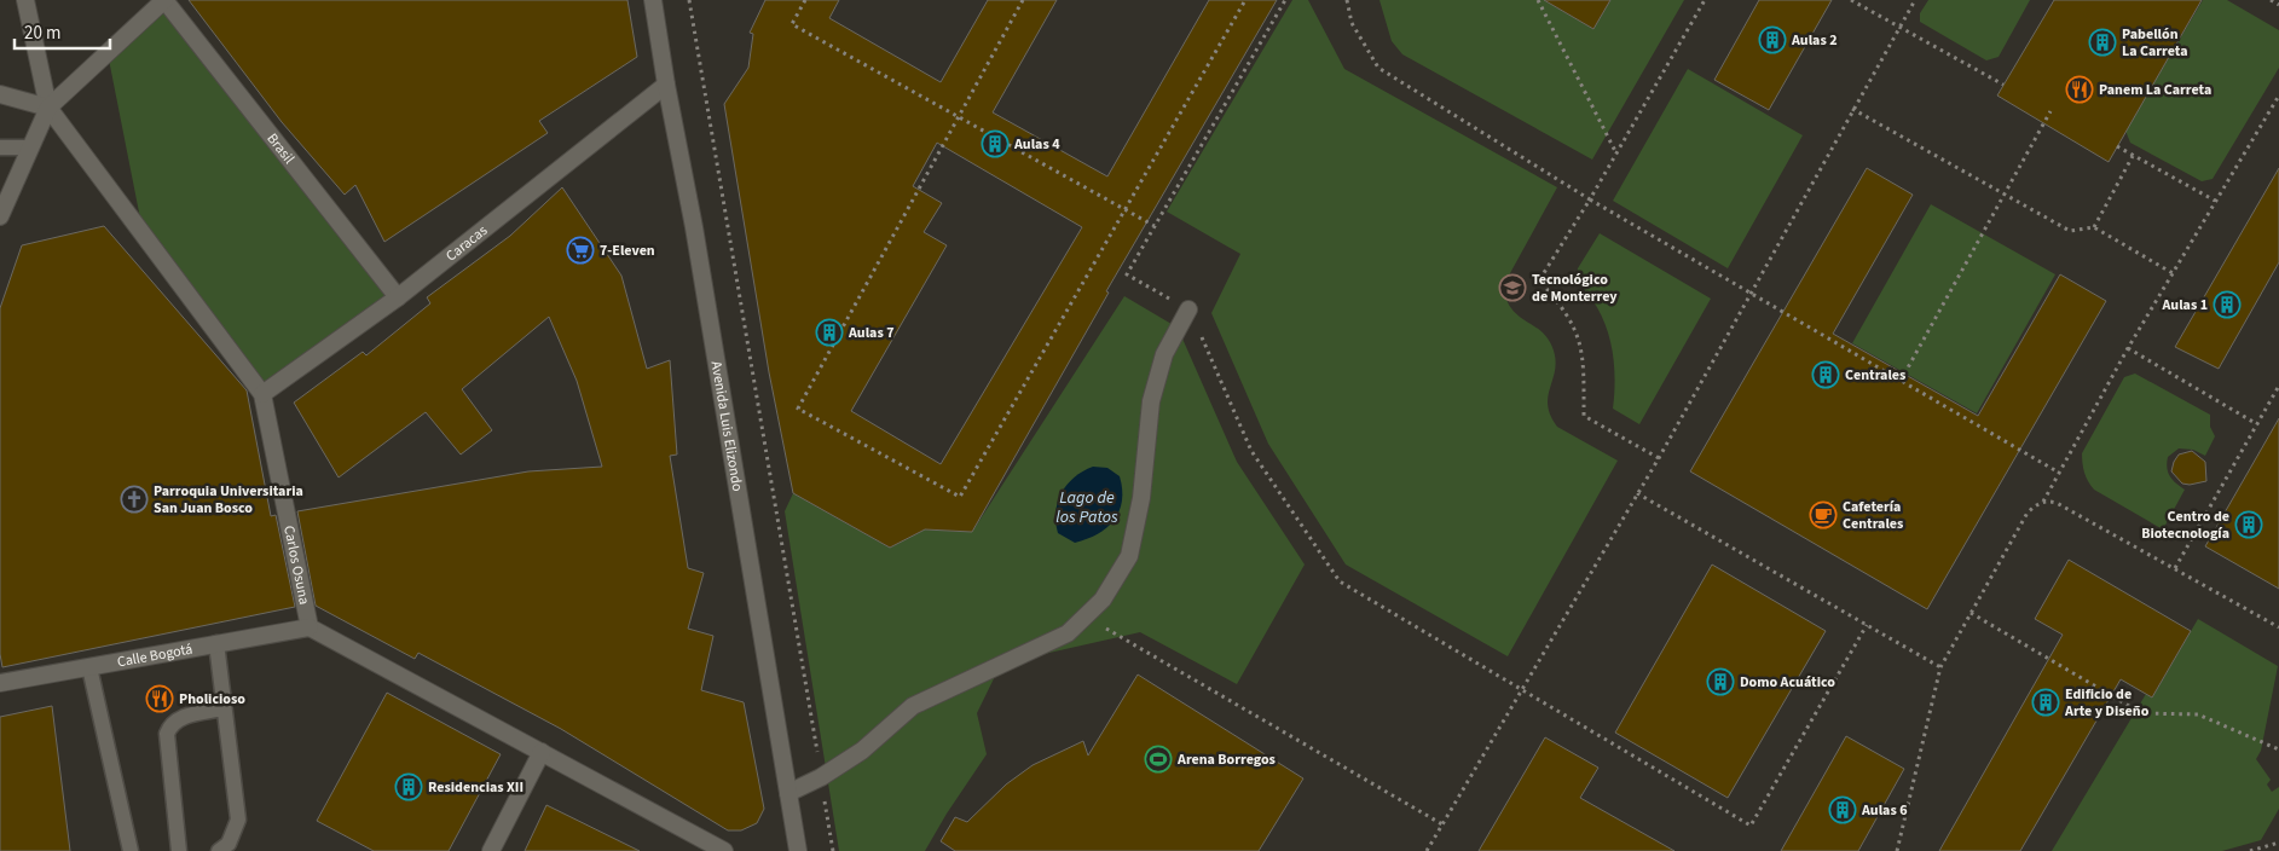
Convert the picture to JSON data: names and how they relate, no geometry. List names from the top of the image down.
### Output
{
  "streets": {
    "street": [
      "Brasil",
      "Caracas",
      "Avenida Luis Elizondo",
      "Carlos Osuna",
      "Calle Bogotá"
    ]
  },
  "crossings": [
    ["Brasil", "Caracas"],
    ["Caracas", "Avenida Luis Elizondo"],
    ["Caracas", "Carlos Osuna"],
    ["Carlos Osuna", "Calle Bogotá"]
  ],
  "water": ["Lago de los Patos"],
  "places": {
    "building": [
      "Aulas 2",
      "Pabellón La Carreta",
      "Aulas 4",
      "Aulas 1",
      "Aulas 7",
      "Centrales",
      "Centro de Biotecnología",
      "Domo Acuático",
      "Edificio de Arte y Diseño",
      "Residencias XII",
      "Aulas 6"
    ],
    "restaurant": ["Panem La Carreta", "Pholicioso"],
    "supermarket": ["7-Eleven"],
    "school or university": ["Tecnológico de Monterrey"],
    "church": ["Parroquia Universitaria San Juan Bosco"],
    "cafe": ["Cafetería Centrales"],
    "sports": ["Arena Borregos"]
  },
  "scale_bar": "20 m"
}
